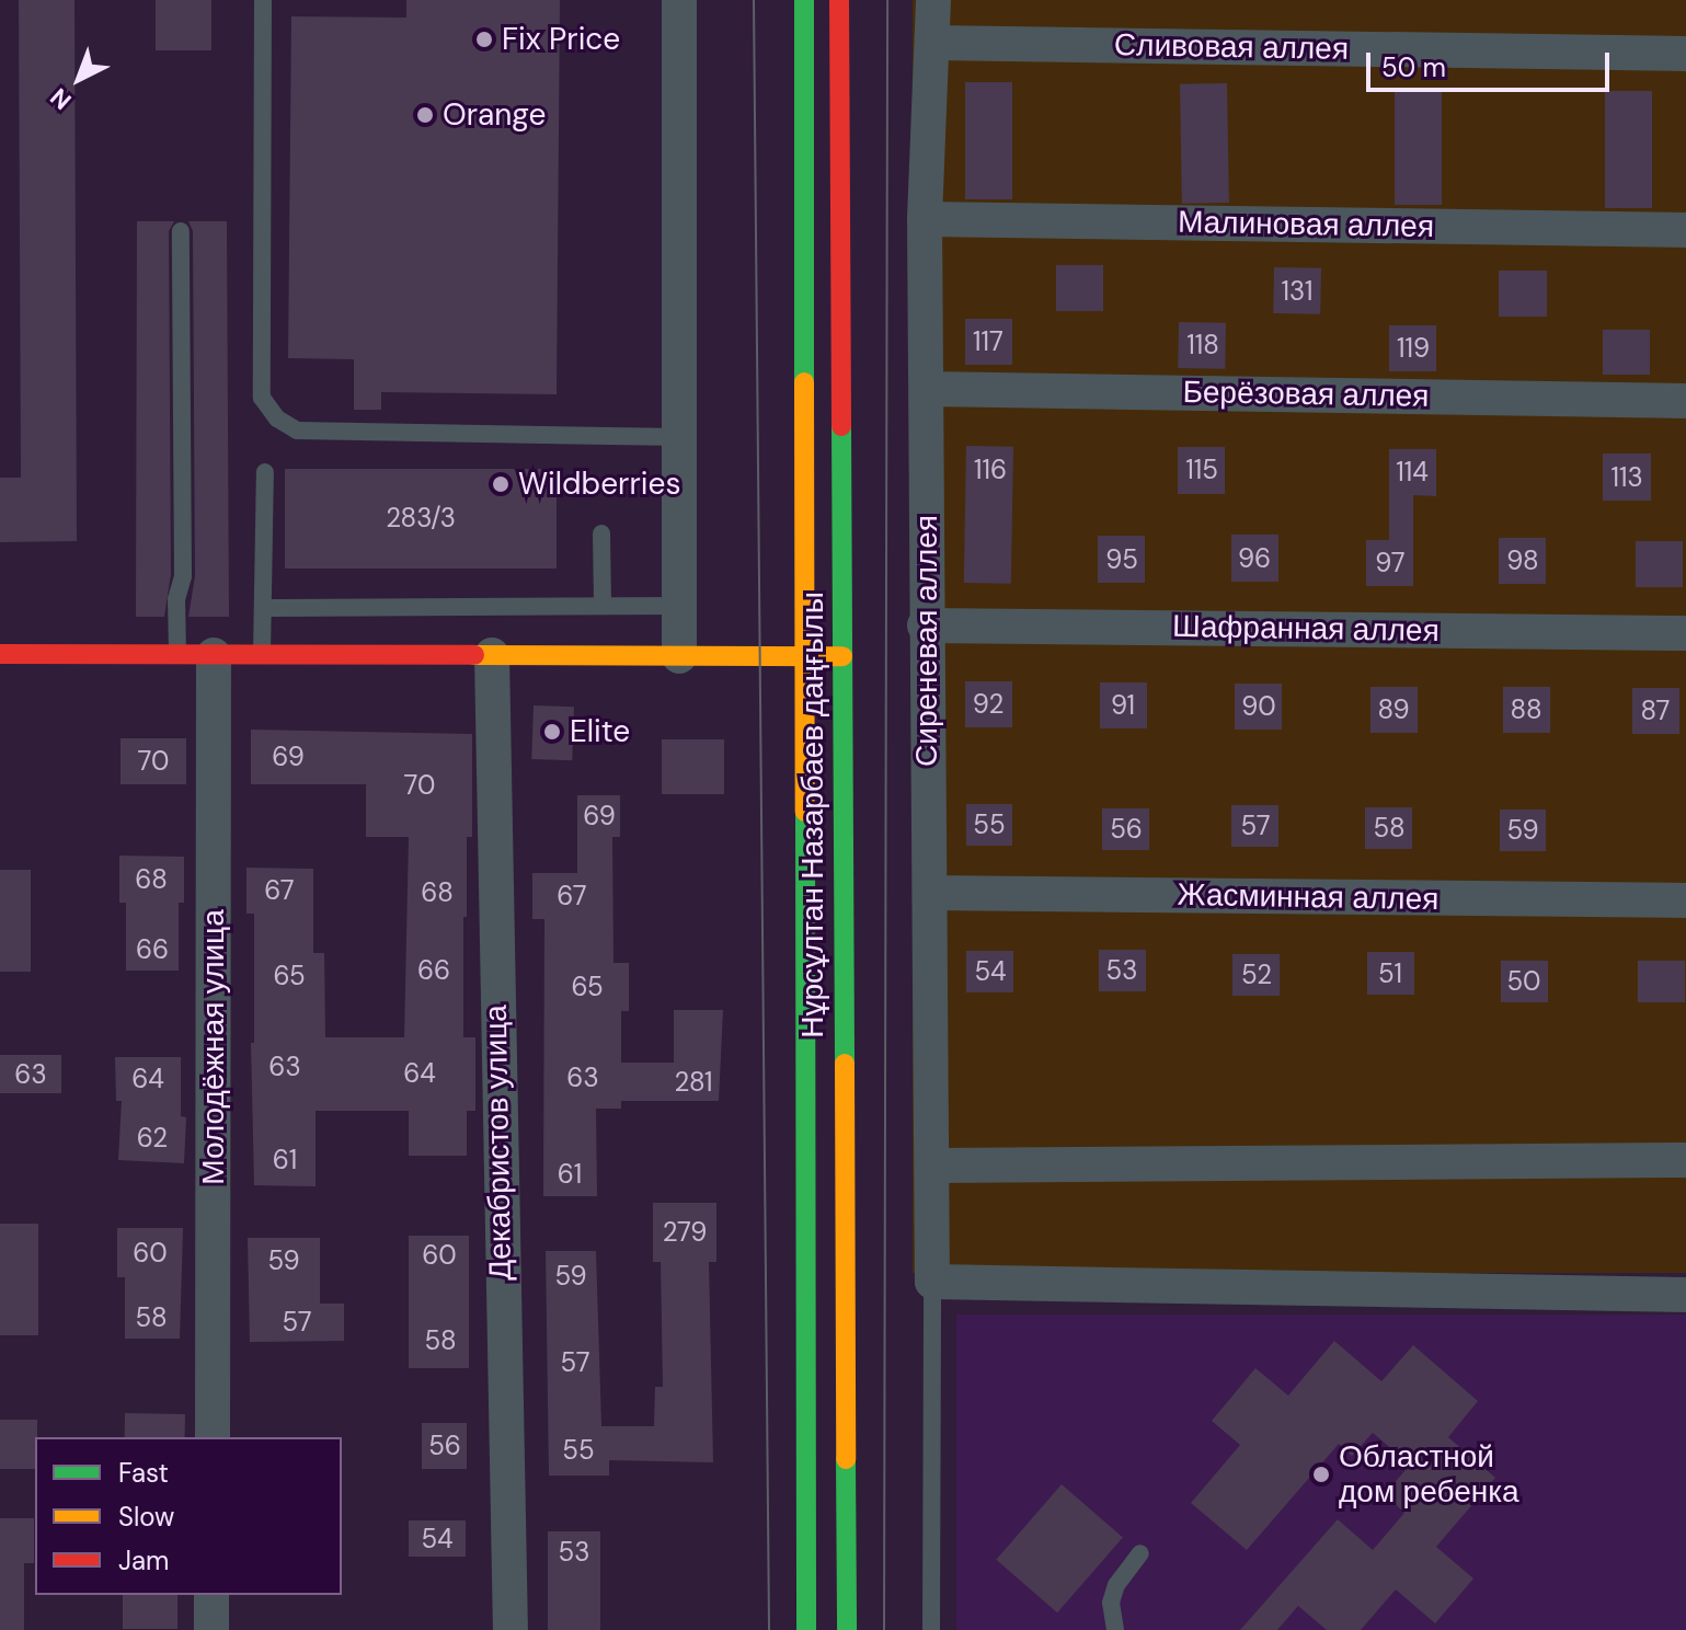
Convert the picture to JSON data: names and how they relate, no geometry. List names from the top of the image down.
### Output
{
  "streets": {
    "main road": ["Нұрсұлтан Назарбаев даңғылы"],
    "street": [
      "Сливовая аллея",
      "Малиновая аллея",
      "Берёзовая аллея",
      "Шафранная аллея",
      "Сиреневая аллея",
      "Жасминная аллея",
      "Молодёжная улица",
      "Декабристов улица"
    ]
  },
  "crossings": [
    ["Сливовая аллея", "Сиреневая аллея"],
    ["Малиновая аллея", "Сиреневая аллея"],
    ["Берёзовая аллея", "Сиреневая аллея"],
    ["Шафранная аллея", "Сиреневая аллея"],
    ["Сиреневая аллея", "Жасминная аллея"]
  ],
  "places": [
    "Fix Price",
    "Orange",
    "Wildberries",
    "Elite",
    "Областной дом ребенка"
  ],
  "house_numbers": [
    "131",
    "117",
    "118",
    "119",
    "116",
    "115",
    "114",
    "113",
    "283/3",
    "96",
    "95",
    "98",
    "97",
    "92",
    "91",
    "90",
    "89",
    "88",
    "87",
    "69",
    "70",
    "70",
    "69",
    "55",
    "57",
    "58",
    "56",
    "59",
    "68",
    "67",
    "68",
    "67",
    "66",
    "66",
    "53",
    "54",
    "51",
    "52",
    "65",
    "50",
    "65",
    "63",
    "64",
    "63",
    "63",
    "64",
    "281",
    "62",
    "61",
    "61",
    "279",
    "60",
    "60",
    "59",
    "59",
    "58",
    "57",
    "58",
    "57",
    "56",
    "55",
    "54",
    "53"
  ],
  "legend": ["Fast", "Slow", "Jam"],
  "scale_bar": "50 m",
  "north": "bottom left"
}
